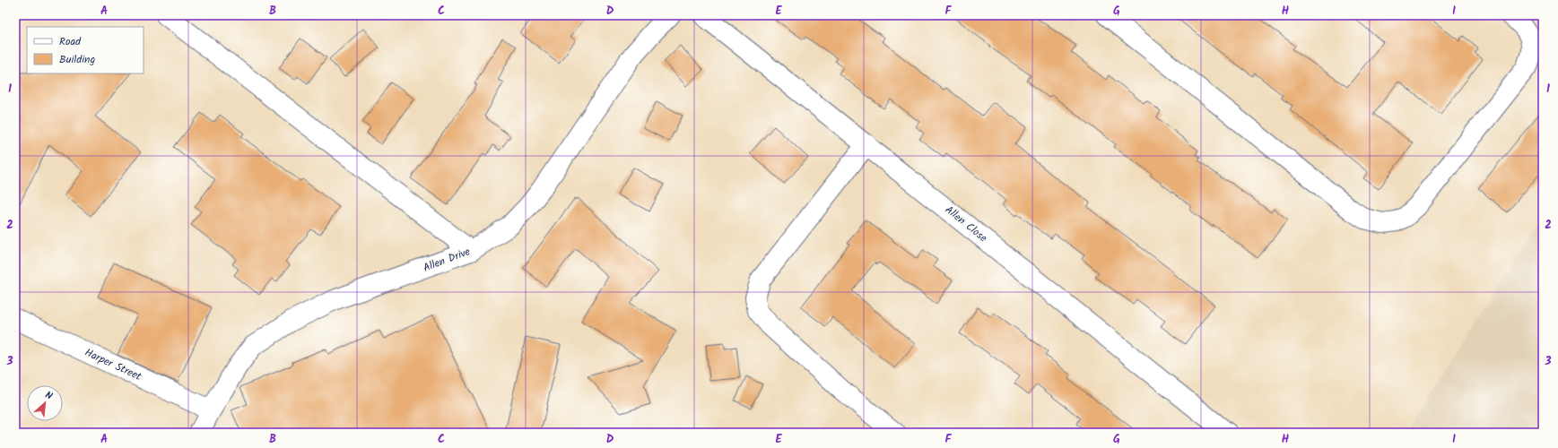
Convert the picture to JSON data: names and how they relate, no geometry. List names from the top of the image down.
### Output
{
  "streets": {
    "street": ["Allen Close", "Allen Drive", "Harper Street"]
  },
  "crossings": [
    ["Allen Drive", "Harper Street"]
  ],
  "legend": ["Road", "Building"],
  "north": "top right",
  "grid": {
    "columns": [
      "A",
      "B",
      "C",
      "D",
      "E",
      "F",
      "G",
      "H",
      "I"
    ],
    "rows": ["1", "2", "3"]
  }
}
